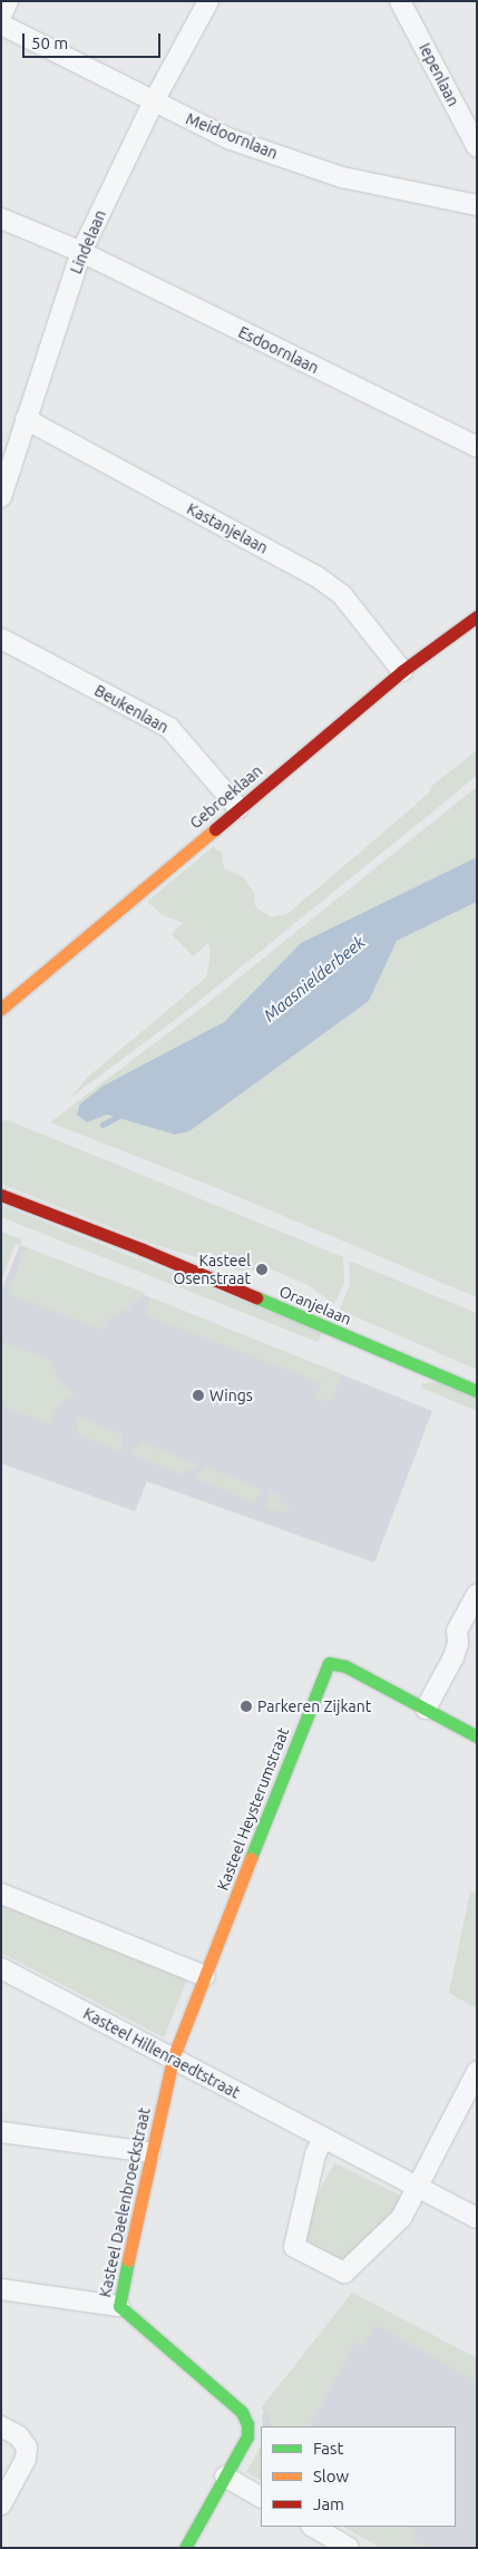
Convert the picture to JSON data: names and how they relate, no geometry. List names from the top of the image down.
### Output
{
  "streets": {
    "street": [
      "Iepenlaan",
      "Meidoornlaan",
      "Lindelaan",
      "Esdoornlaan",
      "Kastanjelaan",
      "Beukenlaan",
      "Gebroeklaan",
      "Oranjelaan",
      "Kasteel Heysterumstraat",
      "Kasteel Hillenraedtstraat",
      "Kasteel Daelenbroeckstraat"
    ]
  },
  "crossings": [
    ["Meidoornlaan", "Lindelaan"],
    ["Lindelaan", "Esdoornlaan"],
    ["Lindelaan", "Kastanjelaan"],
    ["Kastanjelaan", "Gebroeklaan"],
    ["Beukenlaan", "Gebroeklaan"],
    ["Kasteel Heysterumstraat", "Kasteel Hillenraedtstraat"],
    ["Kasteel Heysterumstraat", "Kasteel Daelenbroeckstraat"],
    ["Kasteel Hillenraedtstraat", "Kasteel Daelenbroeckstraat"]
  ],
  "water": ["Maasnielderbeek"],
  "places": ["Kasteel Osenstraat", "Wings", "Parkeren Zijkant"],
  "legend": ["Fast", "Slow", "Jam"],
  "scale_bar": "50 m"
}
